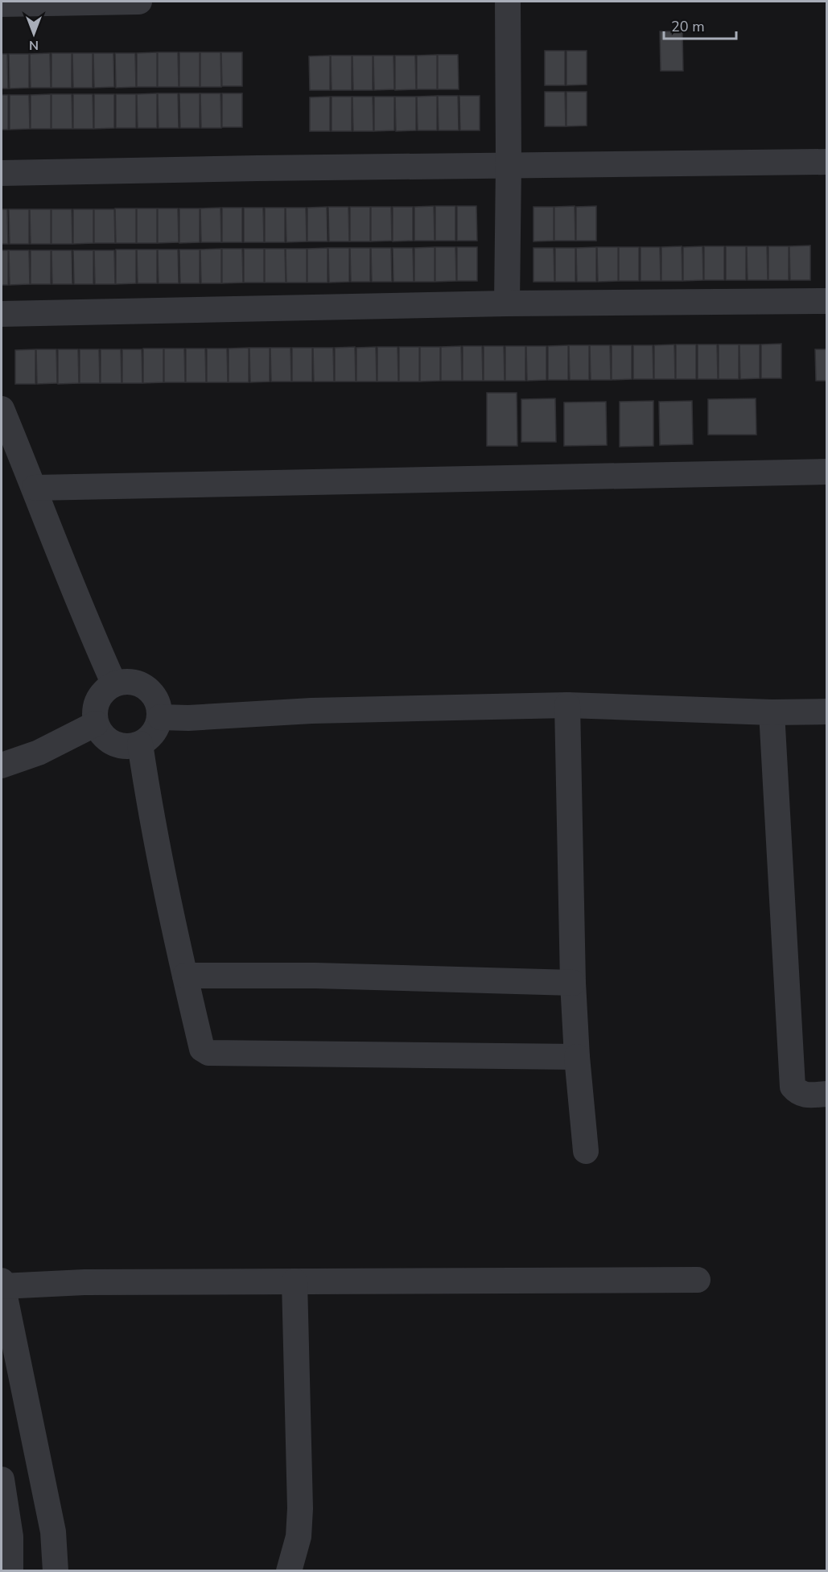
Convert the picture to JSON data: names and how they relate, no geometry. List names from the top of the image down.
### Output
{
  "scale_bar": "20 m",
  "north": "bottom"
}
